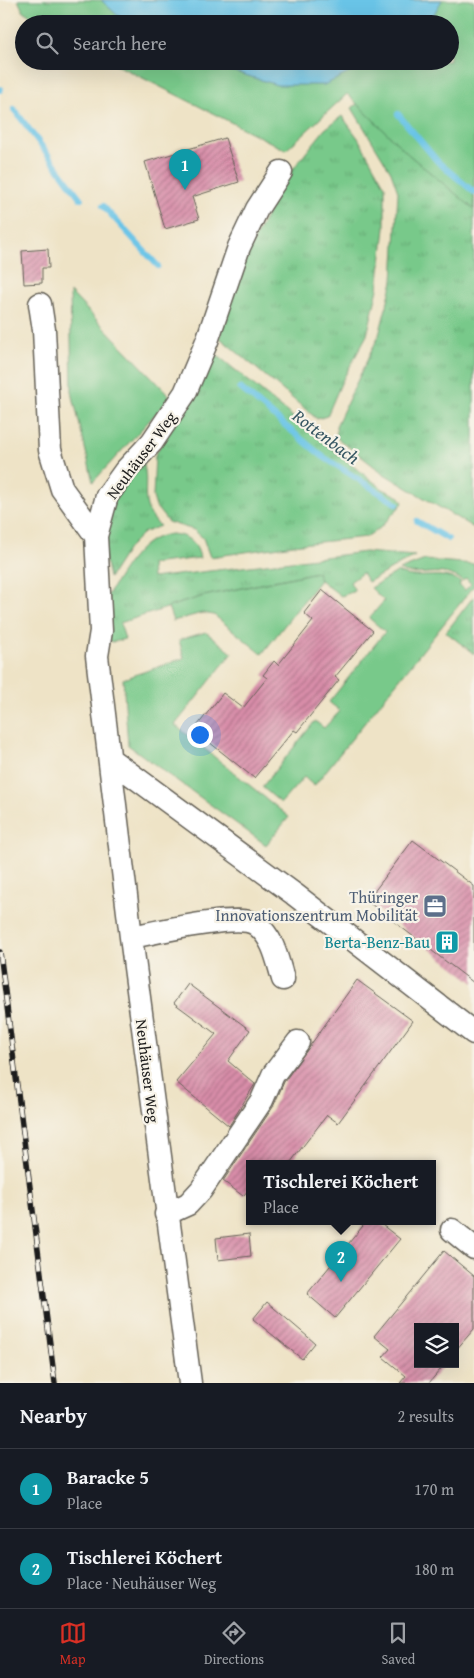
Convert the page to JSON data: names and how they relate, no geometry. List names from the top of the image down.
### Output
{
  "streets": {
    "street": ["Neuhäuser Weg"]
  },
  "water": ["Rottenbach"],
  "places": {
    "office": ["Thüringer Innovationszentrum Mobilität"],
    "building": ["Berta-Benz-Bau"]
  },
  "page": {
    "search": "Search here",
    "pins": ["1", "2"],
    "popup": ["Tischlerei Köchert", "Place"],
    "heading": ["Nearby", "2 results"],
    "list": [
      {
        "mark": "1",
        "name": "Baracke 5",
        "note": "Place",
        "value": "170 m"
      },
      {
        "mark": "2",
        "name": "Tischlerei Köchert",
        "note": "Place · Neuhäuser Weg",
        "value": "180 m"
      }
    ],
    "nav": ["Map", "Directions", "Saved"]
  }
}
